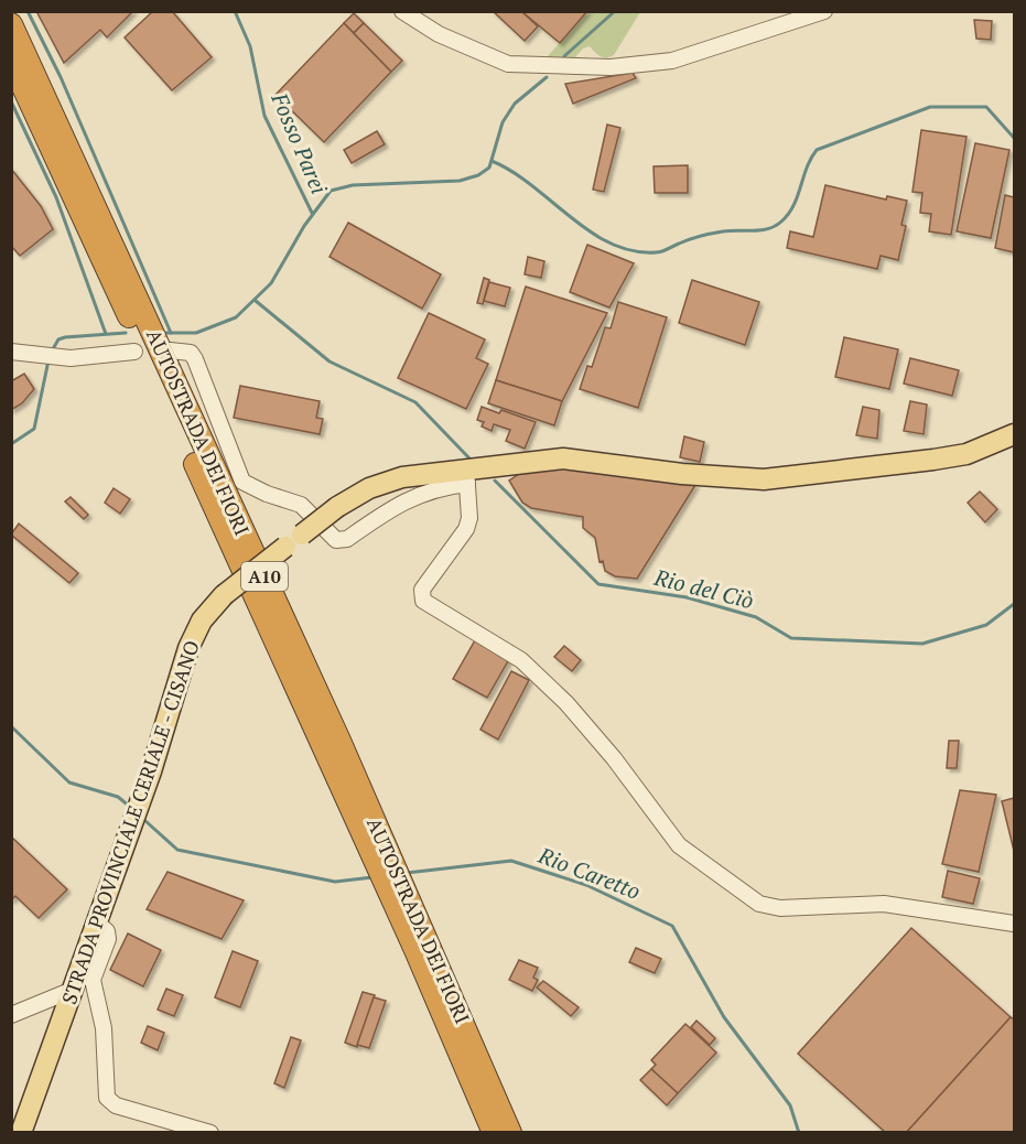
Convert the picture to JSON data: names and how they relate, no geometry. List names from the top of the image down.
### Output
{
  "streets": {
    "highway": ["AUTOSTRADA DEI FIORI", "A10"],
    "main road": ["STRADA PROVINCIALE CERIALE - CISANO"]
  },
  "water": ["Fosso Parei", "Rio del Ciò", "Rio Caretto"]
}
